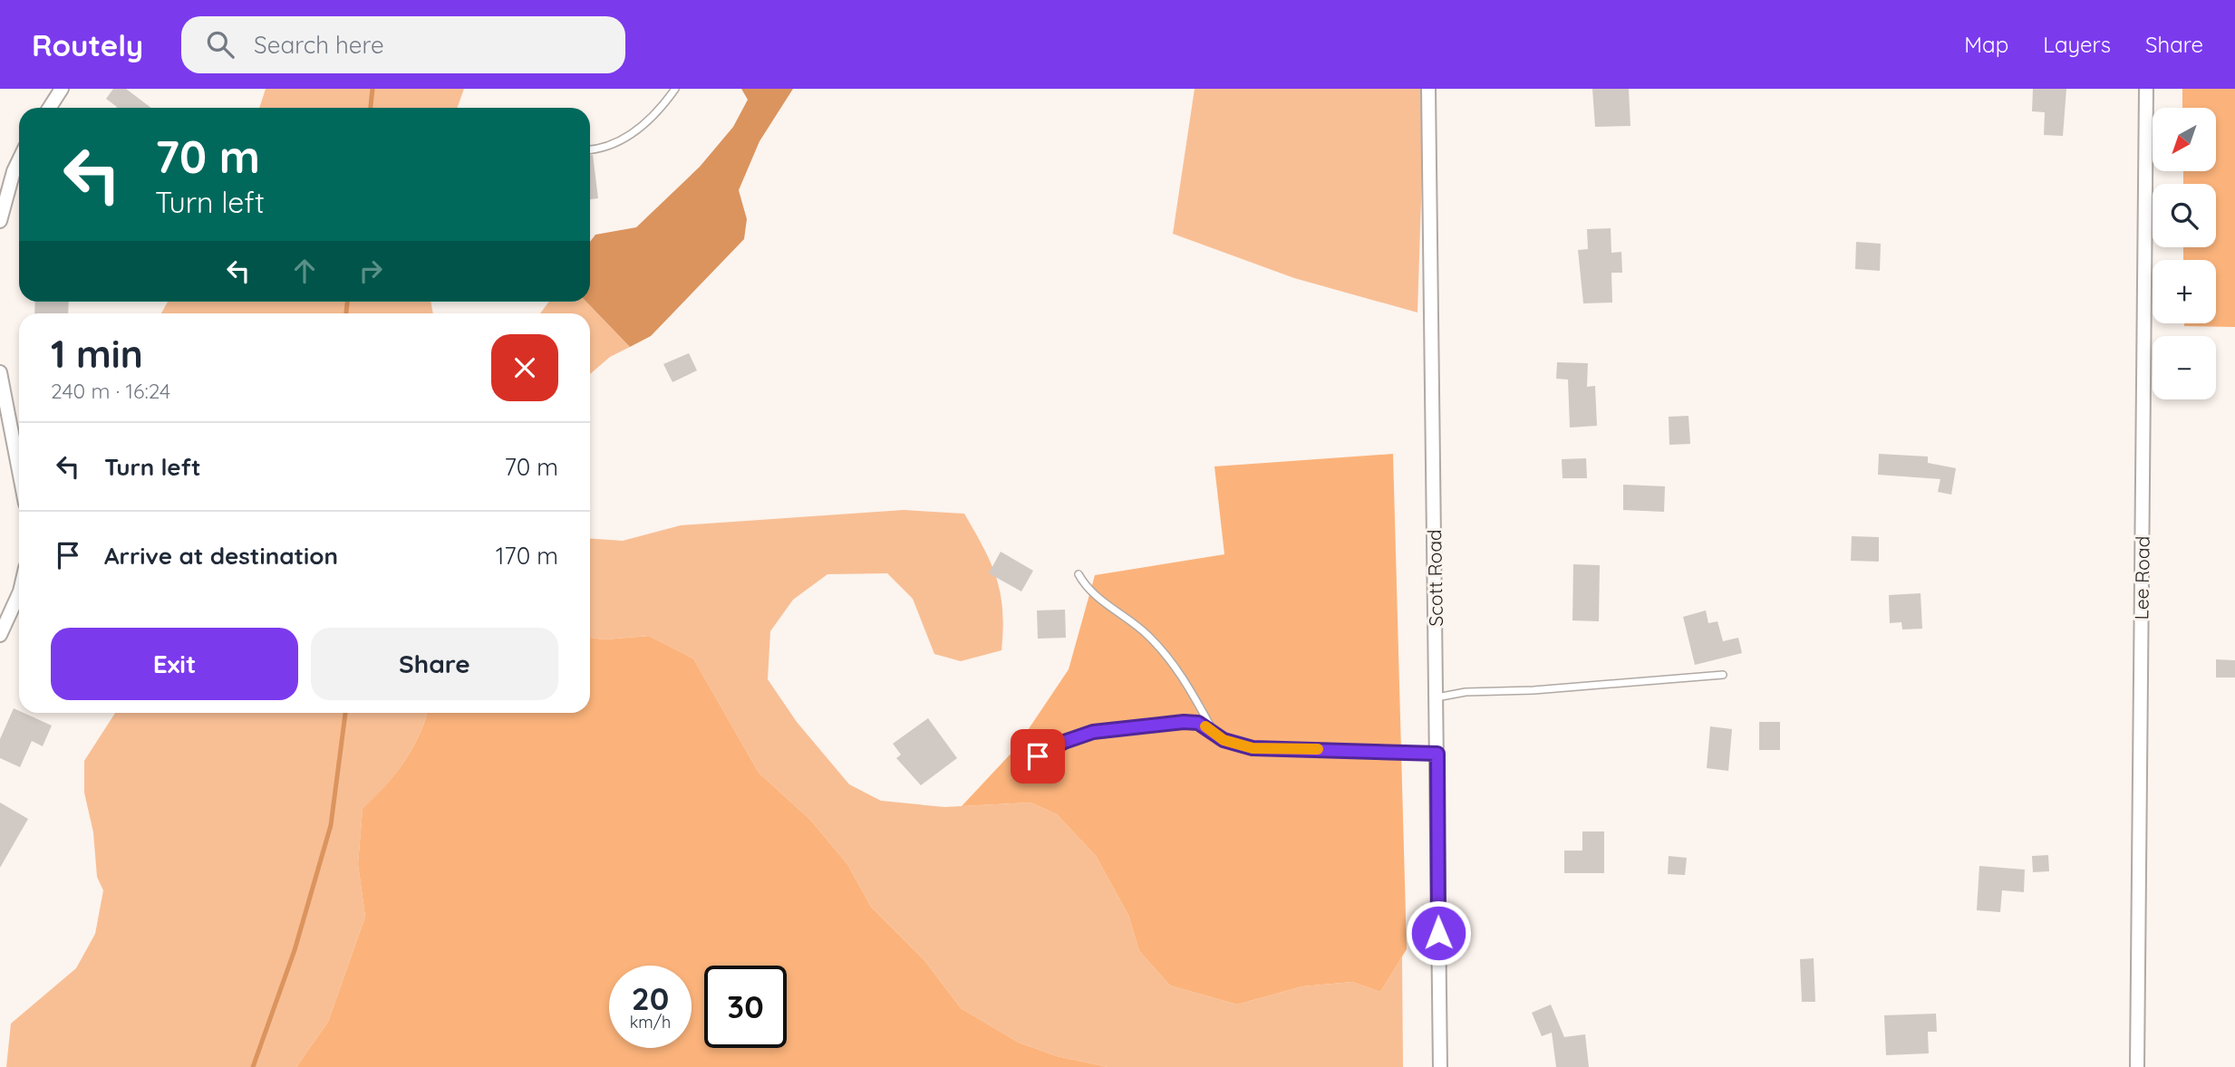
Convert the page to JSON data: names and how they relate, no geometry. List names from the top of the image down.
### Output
{
  "streets": {
    "street": ["Scott Road", "Lee Road"]
  },
  "north": "bottom left",
  "page": {
    "header": "Routely",
    "search": "Search here",
    "nav": ["Map", "Layers", "Share"],
    "map_buttons": ["+", "−"],
    "turn": ["70 m", "Turn left"],
    "heading": ["1 min", "240 m · 16:24"],
    "list": [
      {
        "name": "Turn left",
        "value": "70 m"
      },
      {
        "name": "Arrive at destination",
        "value": "170 m"
      }
    ],
    "buttons": ["Exit", "Share"],
    "speed": "20 km/h",
    "limit": "30"
  }
}
